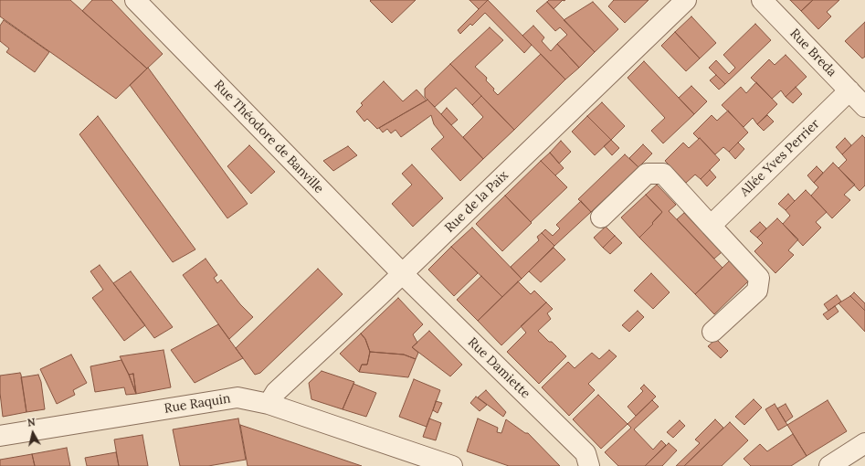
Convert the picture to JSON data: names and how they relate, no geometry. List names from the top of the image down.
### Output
{
  "streets": {
    "street": [
      "Rue Breda",
      "Rue Théodore de Banville",
      "Allée Yves Perrier",
      "Rue de la Paix",
      "Rue Damiette",
      "Rue Raquin"
    ]
  },
  "crossings": [
    ["Rue Breda", "Allée Yves Perrier"],
    ["Rue Théodore de Banville", "Rue de la Paix"],
    ["Rue Théodore de Banville", "Rue Damiette"],
    ["Rue de la Paix", "Rue Damiette"],
    ["Rue de la Paix", "Rue Raquin"]
  ],
  "north": "top"
}
